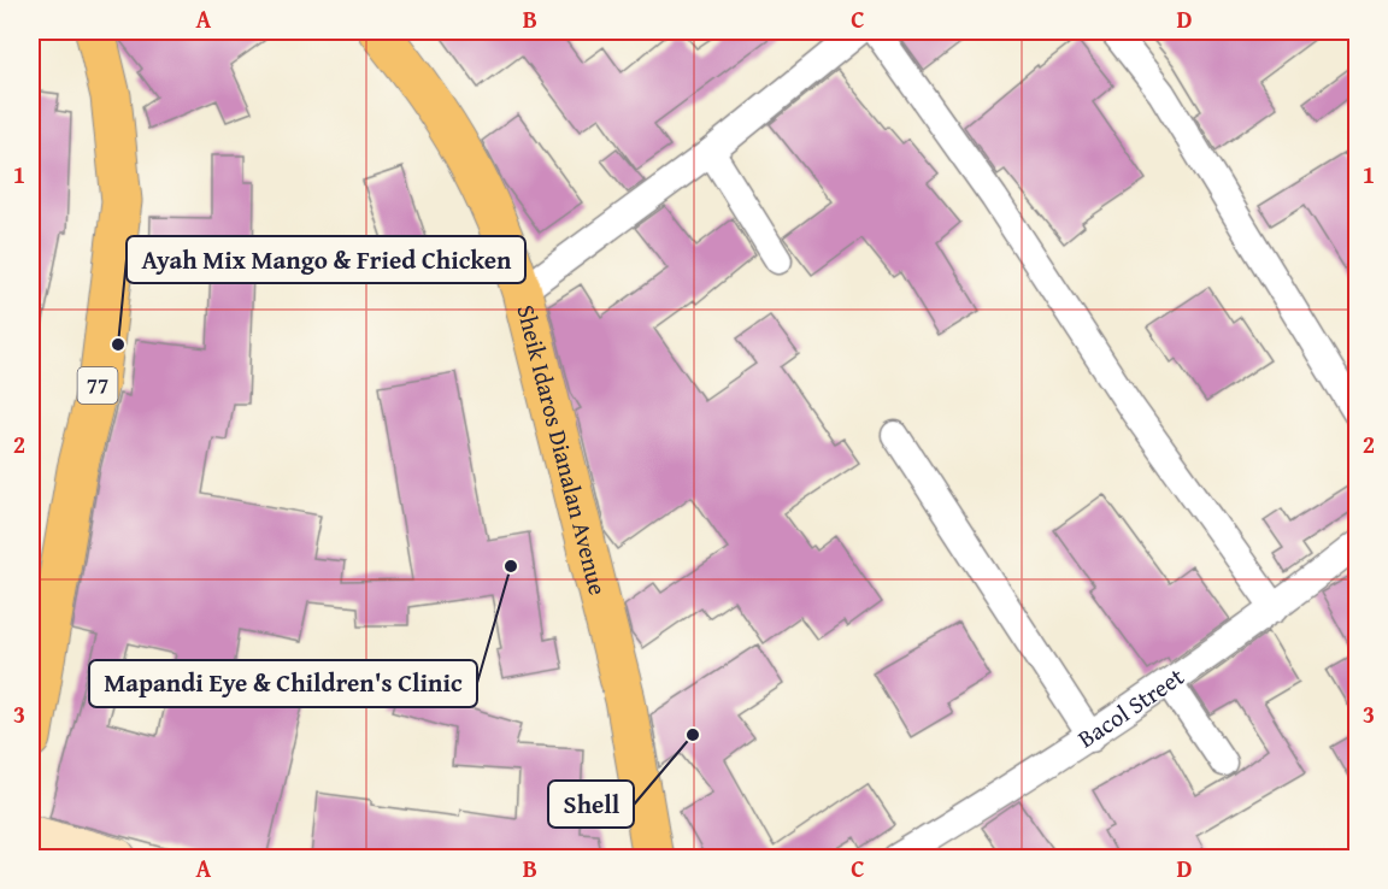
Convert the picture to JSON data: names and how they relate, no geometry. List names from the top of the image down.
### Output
{
  "streets": {
    "main road": ["77", "Sheik Idaros Dianalan Avenue"],
    "street": ["Bacol Street"]
  },
  "places": ["Ayah Mix Mango & Fried Chicken", "Mapandi Eye & Children's Clinic", "Shell"],
  "grid": {
    "columns": [
      "A",
      "B",
      "C",
      "D"
    ],
    "rows": ["1", "2", "3"]
  }
}
